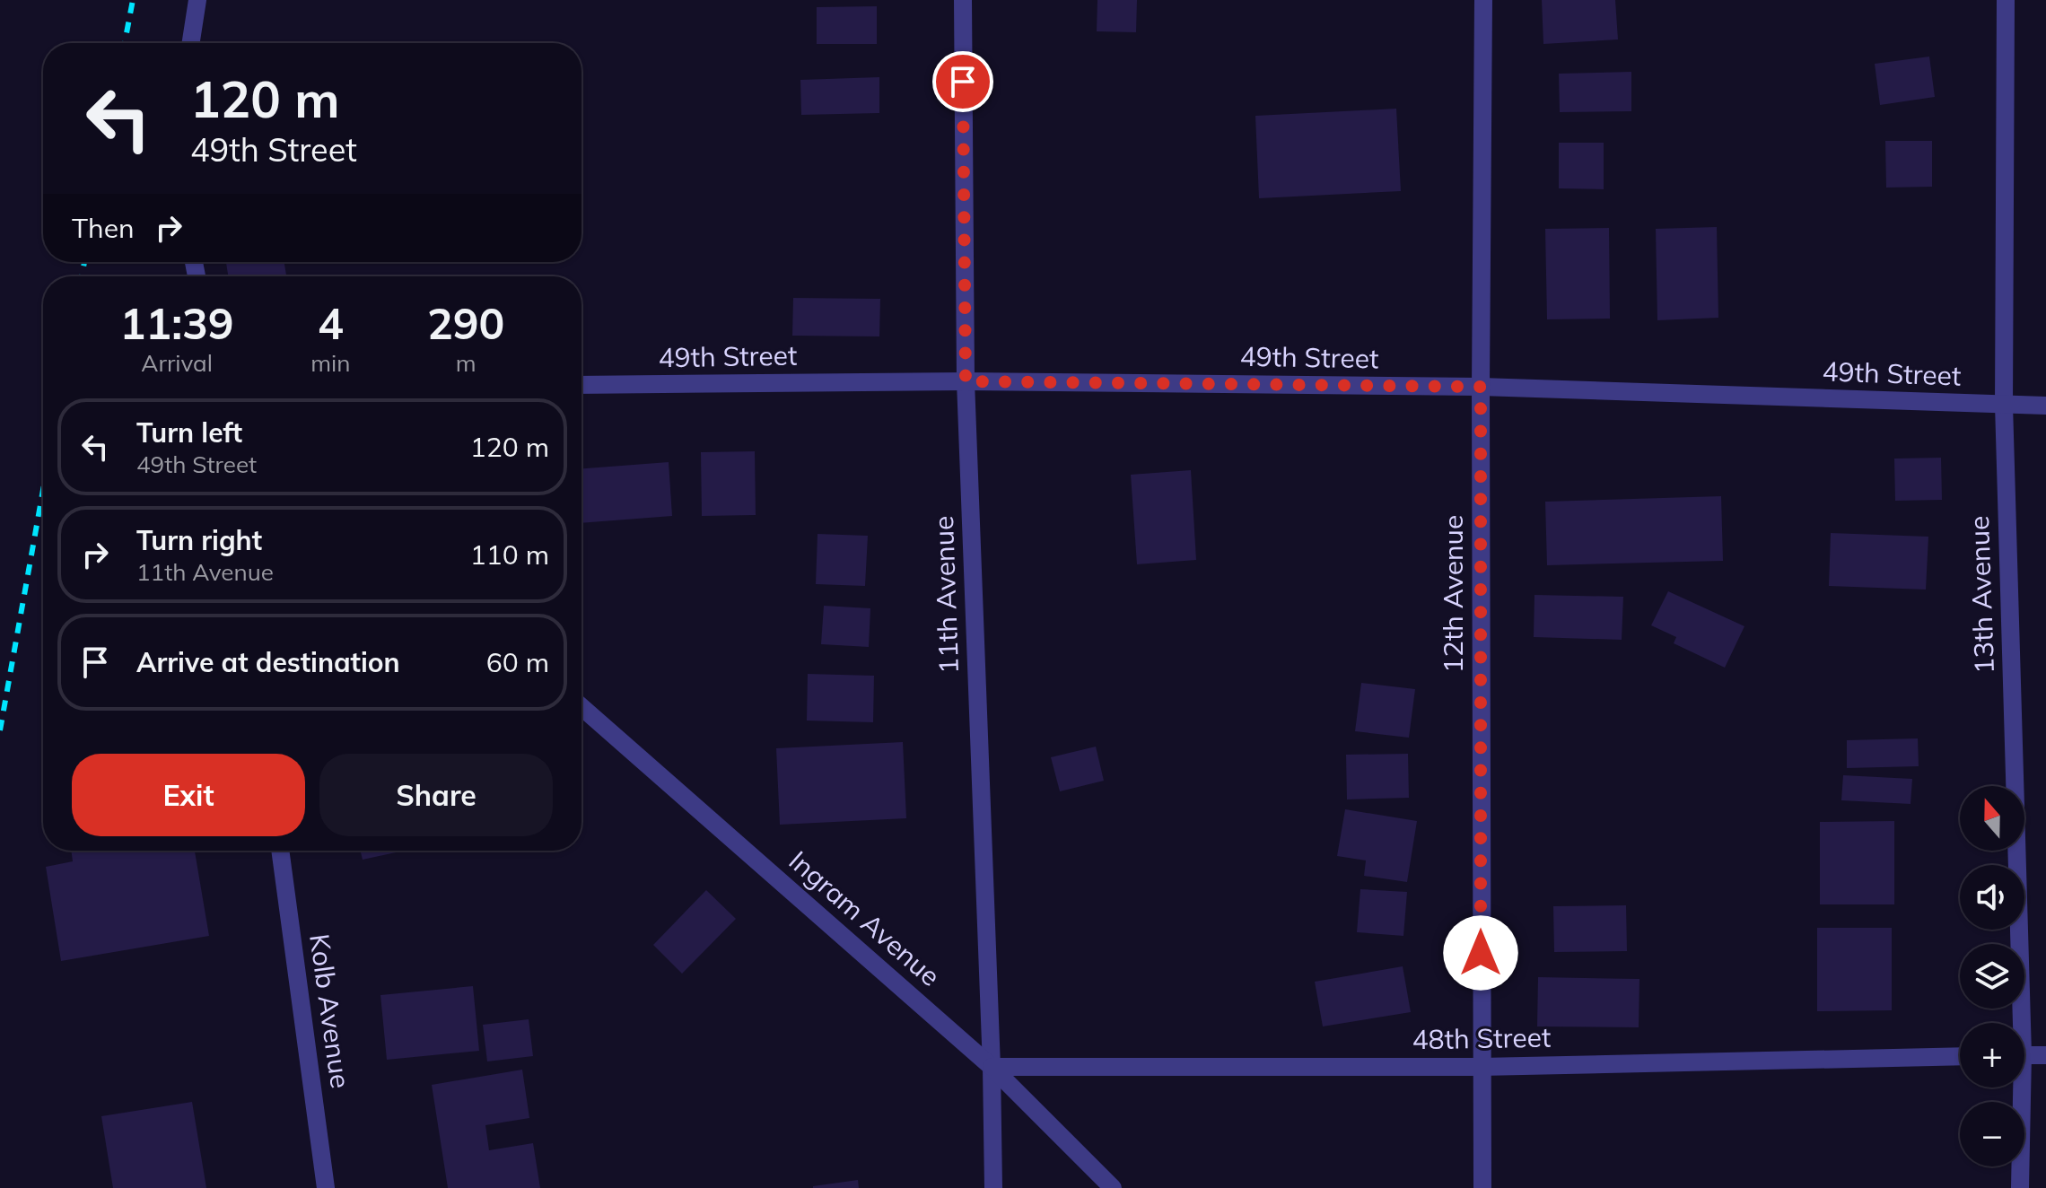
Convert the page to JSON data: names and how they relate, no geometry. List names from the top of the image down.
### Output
{
  "streets": {
    "street": [
      "49th Street",
      "12th Avenue",
      "11th Avenue",
      "13th Avenue",
      "Ingram Avenue",
      "Kolb Avenue",
      "48th Street"
    ]
  },
  "crossings": [
    ["49th Street", "12th Avenue"],
    ["49th Street", "11th Avenue"],
    ["49th Street", "13th Avenue"],
    ["12th Avenue", "48th Street"],
    ["11th Avenue", "Ingram Avenue"],
    ["11th Avenue", "48th Street"],
    ["Ingram Avenue", "48th Street"]
  ],
  "north": "top",
  "page": {
    "turn": ["120 m", "49th Street"],
    "then": "Then",
    "eta": [
      "11:39",
      "Arrival",
      "4",
      "min",
      "290",
      "m"
    ],
    "list": [
      {
        "name": "Turn left",
        "note": "49th Street",
        "value": "120 m"
      },
      {
        "name": "Turn right",
        "note": "11th Avenue",
        "value": "110 m"
      },
      {
        "name": "Arrive at destination",
        "value": "60 m"
      }
    ],
    "buttons": ["Exit", "Share"],
    "map_buttons": ["+", "−"]
  }
}
